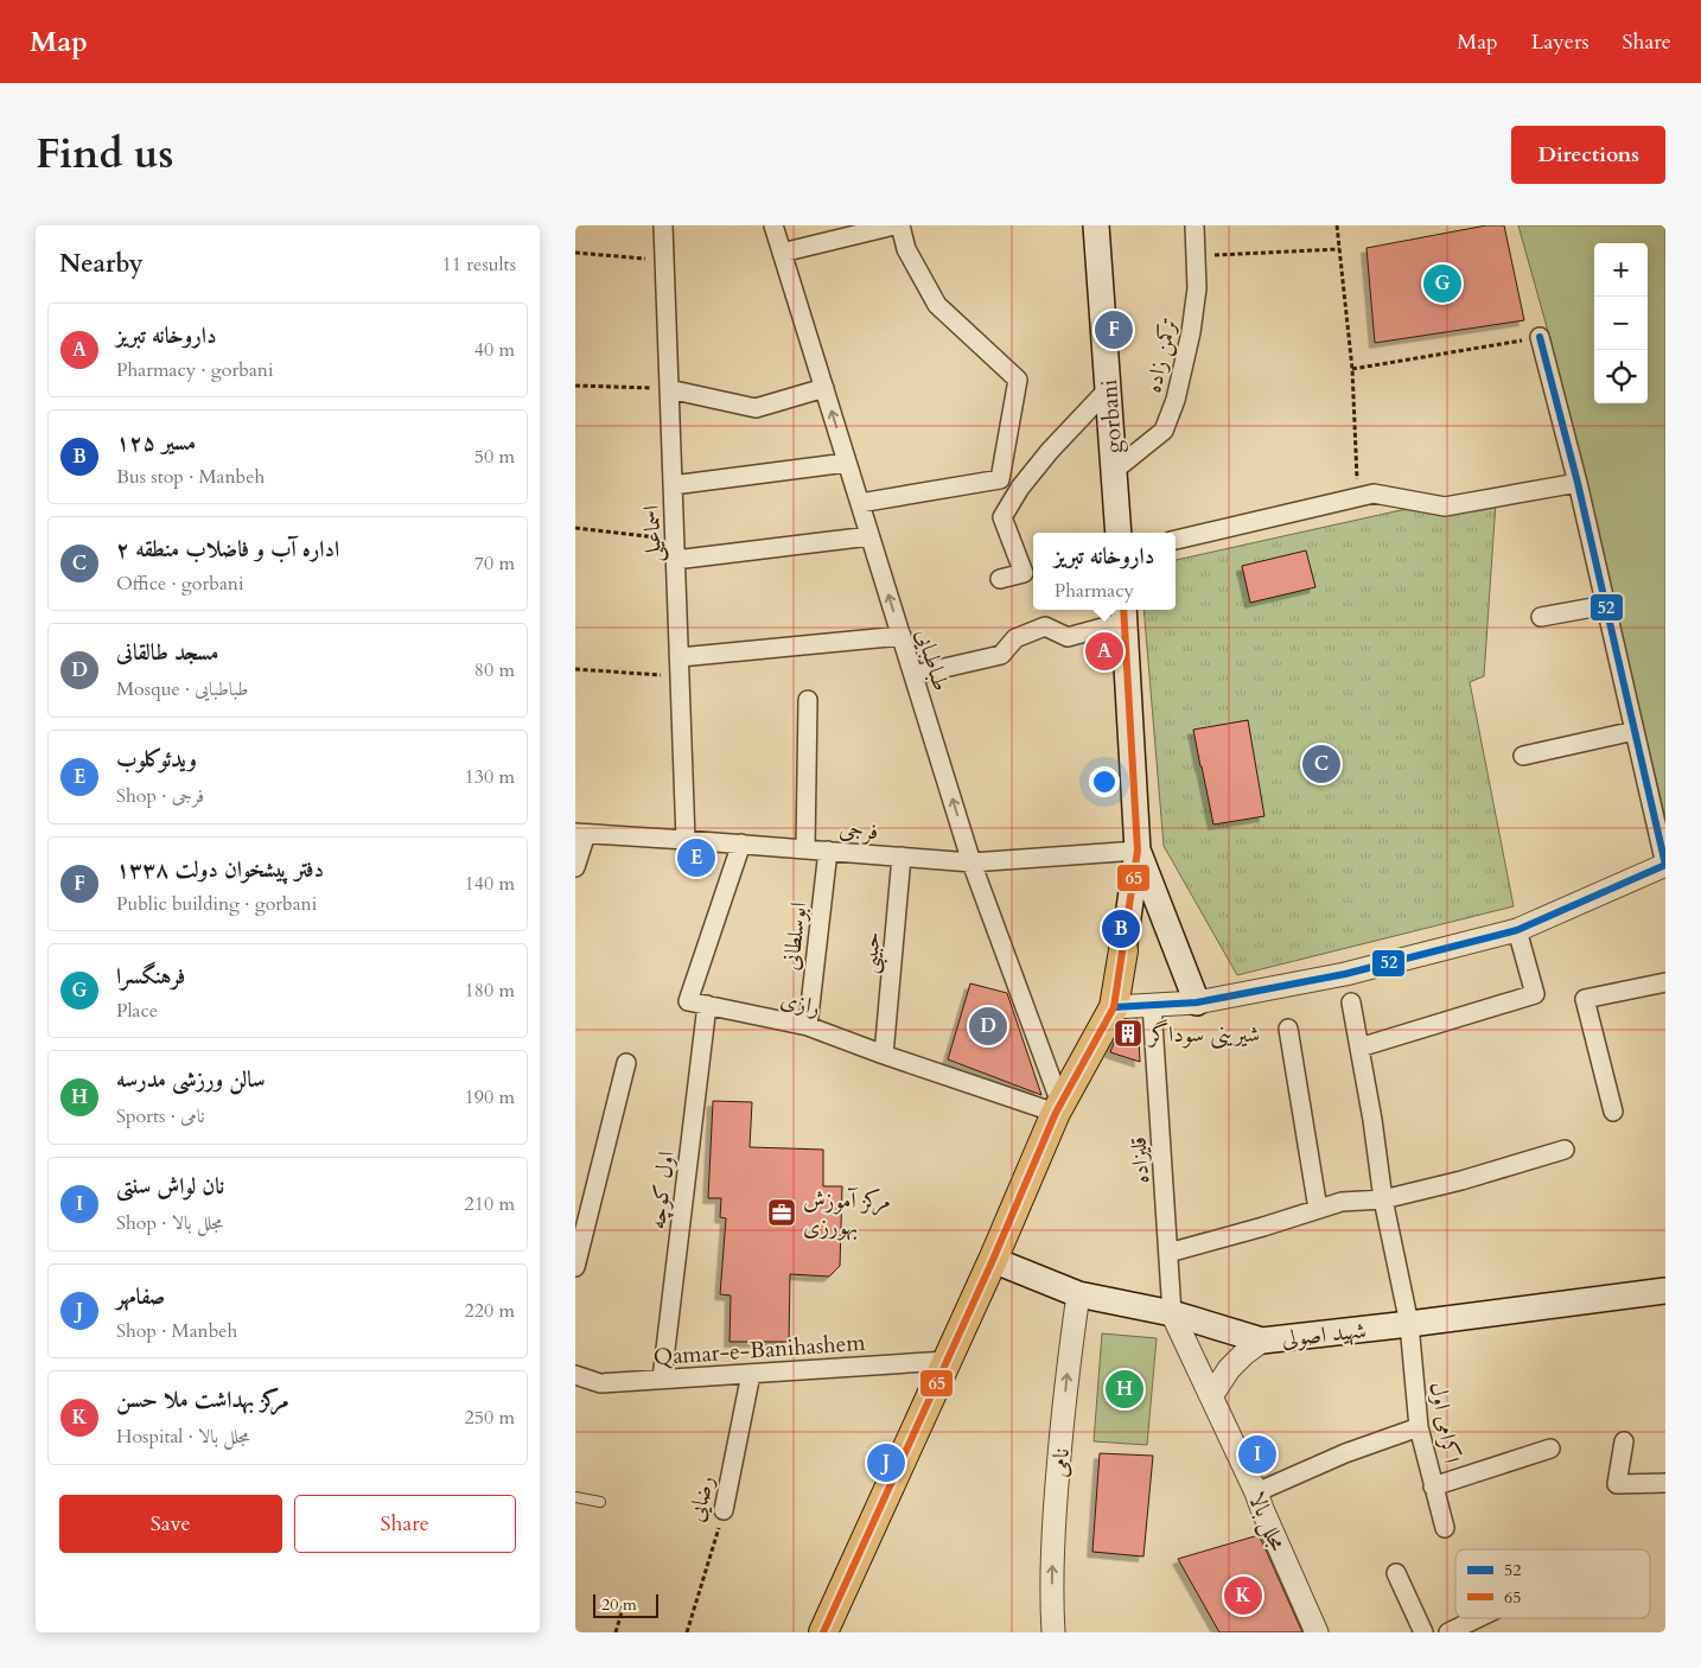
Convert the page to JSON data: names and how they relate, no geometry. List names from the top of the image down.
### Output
{
  "streets": {
    "main road": ["gorbani", "شهید اصولی"],
    "street": [
      "ترکمن زاده",
      "اسماعیلی",
      "طباطبایی",
      "فرجی",
      "ابوسلطانی",
      "حبیبی",
      "رازی",
      "قلیزاده",
      "اول کوچه",
      "Qamar-e-Banihashem",
      "اکرامی اول",
      "نامی",
      "رضایی",
      "مجلل بالا"
    ]
  },
  "crossings": [
    ["ترکمن زاده", "gorbani"],
    ["اسماعیلی", "فرجی"],
    ["طباطبایی", "فرجی"],
    ["طباطبایی", "رازی"],
    ["فرجی", "ابوسلطانی"],
    ["فرجی", "حبیبی"],
    ["ابوسلطانی", "رازی"],
    ["حبیبی", "رازی"],
    ["رازی", "اول کوچه"],
    ["قلیزاده", "شهید اصولی"],
    ["قلیزاده", "مجلل بالا"],
    ["اول کوچه", "Qamar-e-Banihashem"],
    ["شهید اصولی", "اکرامی اول"],
    ["شهید اصولی", "نامی"],
    ["شهید اصولی", "مجلل بالا"],
    ["Qamar-e-Banihashem", "رضایی"]
  ],
  "one_way": ["نامی"],
  "places": {
    "building": ["شیرینی سوداگر"],
    "office": ["مرکز آموزش بهورزی"]
  },
  "lines": ["transit line 52", "transit line 65"],
  "legend": ["52", "65"],
  "scale_bar": "20 m",
  "page": {
    "header": "Map",
    "nav": ["Map", "Layers", "Share"],
    "title": "Find us",
    "buttons": [
      "Directions",
      ["Save", "Share"]
    ],
    "heading": ["Nearby", "11 results"],
    "map_buttons": ["+", "−"],
    "pins": [
      "G",
      "F",
      "A",
      "C",
      "E",
      "B",
      "D",
      "H",
      "I",
      "J",
      "K"
    ],
    "list": [
      {
        "mark": "A",
        "name": "داروخانه تبریز",
        "note": "Pharmacy · gorbani",
        "value": "40 m"
      },
      {
        "mark": "B",
        "name": "مسیر ۱۲۵",
        "note": "Bus stop · Manbeh",
        "value": "50 m"
      },
      {
        "mark": "C",
        "name": "اداره آب و فاضلاب منطقه ۲",
        "note": "Office · gorbani",
        "value": "70 m"
      },
      {
        "mark": "D",
        "name": "مسجد طالقانی",
        "note": "Mosque · طباطبایی",
        "value": "80 m"
      },
      {
        "mark": "E",
        "name": "ویدئوکلوب",
        "note": "Shop · فرجی",
        "value": "130 m"
      },
      {
        "mark": "F",
        "name": "دفتر پیشخوان دولت ۱۳۳۸",
        "note": "Public building · gorbani",
        "value": "140 m"
      },
      {
        "mark": "G",
        "name": "فرهنگسرا",
        "note": "Place",
        "value": "180 m"
      },
      {
        "mark": "H",
        "name": "سالن ورزشی مدرسه",
        "note": "Sports · نامی",
        "value": "190 m"
      },
      {
        "mark": "I",
        "name": "نان لواش سنتی",
        "note": "Shop · مجلل بالا",
        "value": "210 m"
      },
      {
        "mark": "J",
        "name": "صفامهر",
        "note": "Shop · Manbeh",
        "value": "220 m"
      },
      {
        "mark": "K",
        "name": "مرکز بهداشت ملا حسن",
        "note": "Hospital · مجلل بالا",
        "value": "250 m"
      }
    ],
    "popup": ["داروخانه تبریز", "Pharmacy"],
    "scale": "20 m"
  }
}
